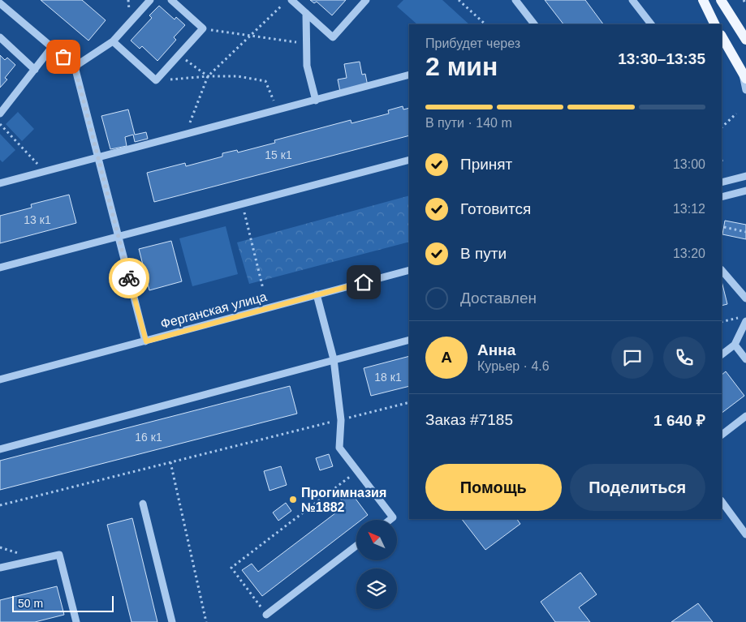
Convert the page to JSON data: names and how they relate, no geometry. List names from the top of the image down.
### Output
{
  "streets": {
    "street": ["Ферганская улица"]
  },
  "places": ["Прогимназия №1882"],
  "house_numbers": [
    "15 к1",
    "13 к1",
    "18 к1",
    "16 к1"
  ],
  "scale_bar": "50 m",
  "north": "top left",
  "page": {
    "heading": ["2 мин", "Прибудет через", "13:30–13:35"],
    "panel": [
      "Анна",
      "Курьер · 4.6",
      "Заказ #7185",
      "1 640 ₽"
    ],
    "bar": "В пути · 140 m",
    "list": [
      ["Принят", "13:00"],
      ["Готовится", "13:12"],
      ["В пути", "13:20"],
      "Доставлен"
    ],
    "round": "А",
    "buttons": ["Помощь", "Поделиться"],
    "scale": "50 m"
  }
}
